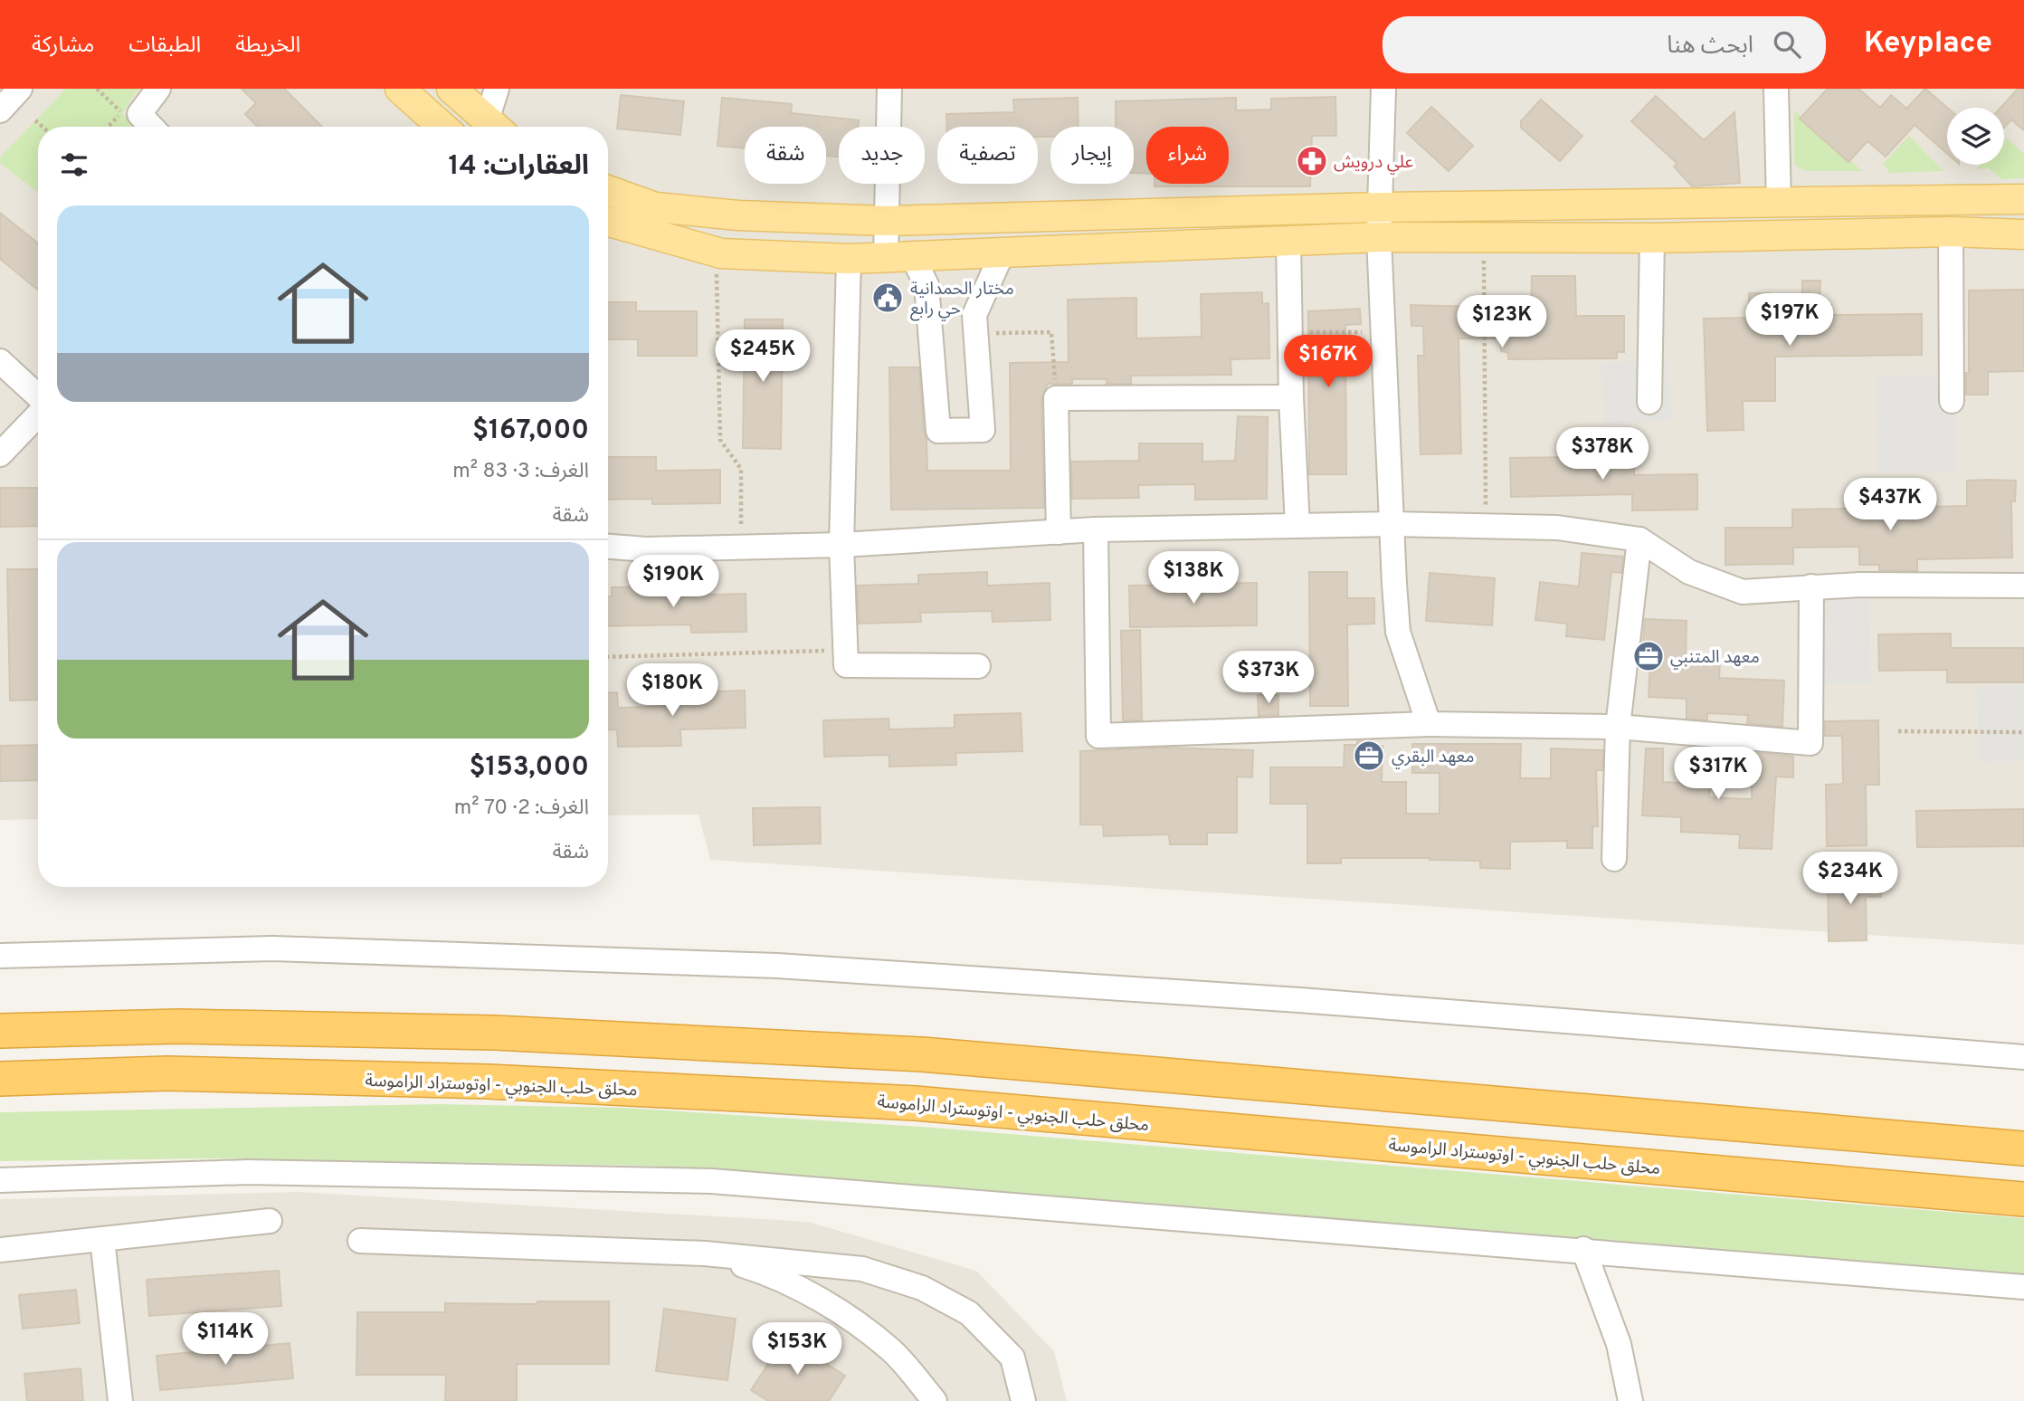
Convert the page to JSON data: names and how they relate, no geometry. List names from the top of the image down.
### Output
{
  "streets": {
    "highway": ["محلق حلب الجنوبي - اوتوستراد الراموسة"]
  },
  "places": {
    "pharmacy": ["علي درويش"],
    "public building": ["مختار الحمدانية حي رابع"],
    "office": ["معهد المتنبي", "معهد البقري"]
  },
  "page": {
    "header": "Keyplace",
    "search": "ابحث هنا",
    "nav": ["الخريطة", "الطبقات", "مشاركة"],
    "chip": [
      "شراء",
      "إيجار",
      "تصفية",
      "جديد",
      "شقة"
    ],
    "heading": "العقارات: 14",
    "list": [
      {
        "name": "$167,000",
        "note": "الغرف: 3 · 83 m² · شقة"
      },
      {
        "name": "$153,000",
        "note": "الغرف: 2 · 70 m² · شقة"
      }
    ],
    "price": [
      "$197K",
      "$123K",
      "$245K",
      "$167K",
      "$378K",
      "$437K",
      "$138K",
      "$190K",
      "$373K",
      "$180K",
      "$317K",
      "$234K",
      "$114K",
      "$153K"
    ]
  }
}
